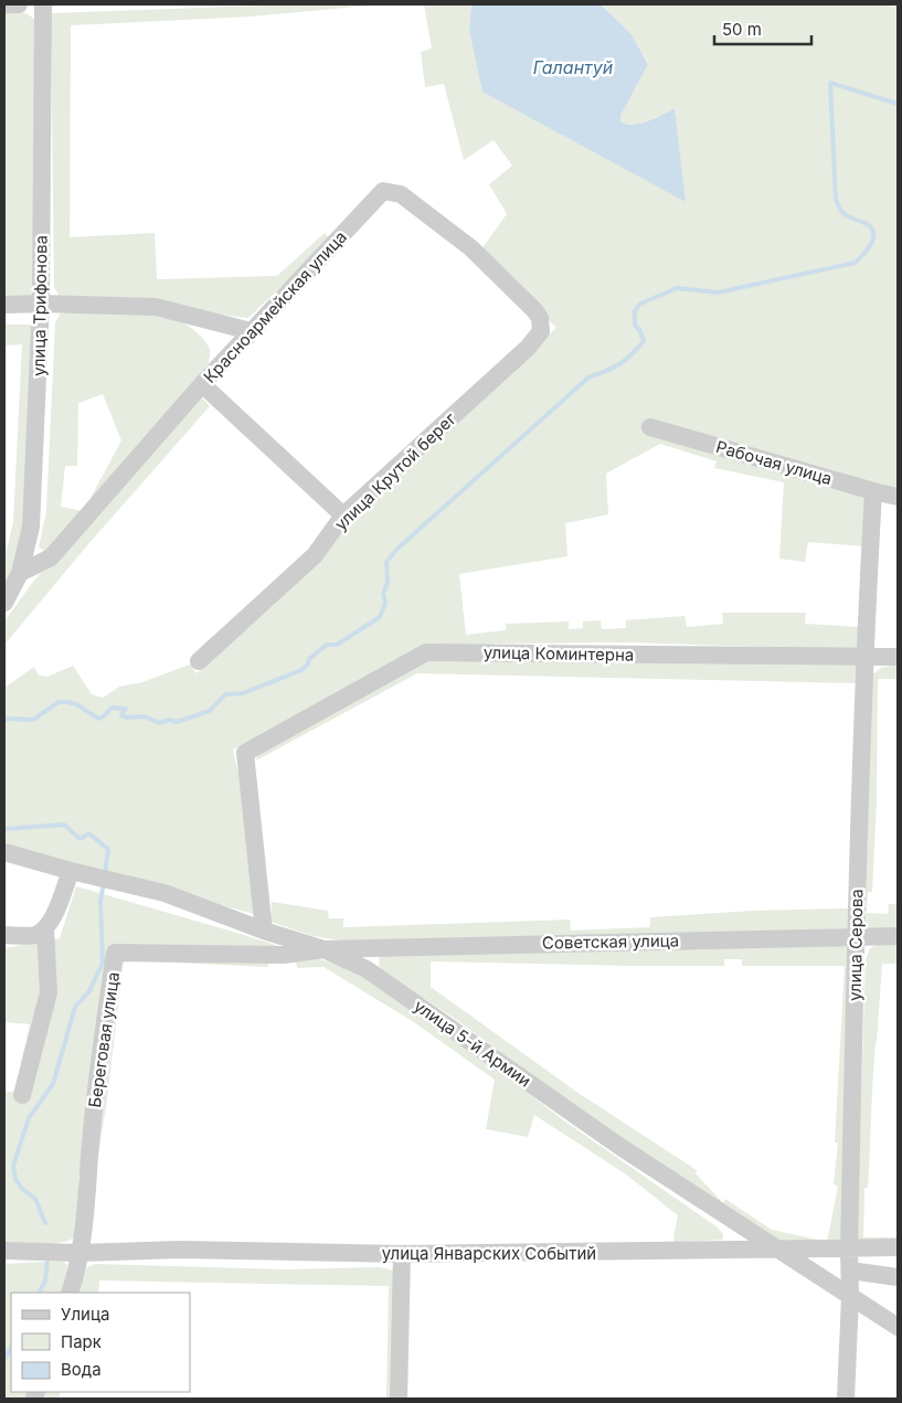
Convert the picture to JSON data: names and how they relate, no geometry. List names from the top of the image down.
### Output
{
  "streets": {
    "street": [
      "улица Трифонова",
      "Красноармейская улица",
      "Рабочая улица",
      "улица Крутой берег",
      "улица Коминтерна",
      "Советская улица",
      "улица Серова",
      "Береговая улица",
      "улица 5-й Армии",
      "улица Январских Событий"
    ]
  },
  "crossings": [
    ["улица Трифонова", "Красноармейская улица"],
    ["Красноармейская улица", "улица Крутой берег"],
    ["Рабочая улица", "улица Серова"],
    ["улица Коминтерна", "улица Серова"],
    ["улица Коминтерна", "улица 5-й Армии"],
    ["Советская улица", "улица Серова"],
    ["Советская улица", "Береговая улица"],
    ["Советская улица", "улица 5-й Армии"],
    ["улица Серова", "улица 5-й Армии"],
    ["улица Серова", "улица Январских Событий"],
    ["Береговая улица", "улица 5-й Армии"],
    ["Береговая улица", "улица Январских Событий"],
    ["улица 5-й Армии", "улица Январских Событий"]
  ],
  "water": ["Галантуй"],
  "legend": ["Улица", "Парк", "Вода"],
  "scale_bar": "50 m"
}
